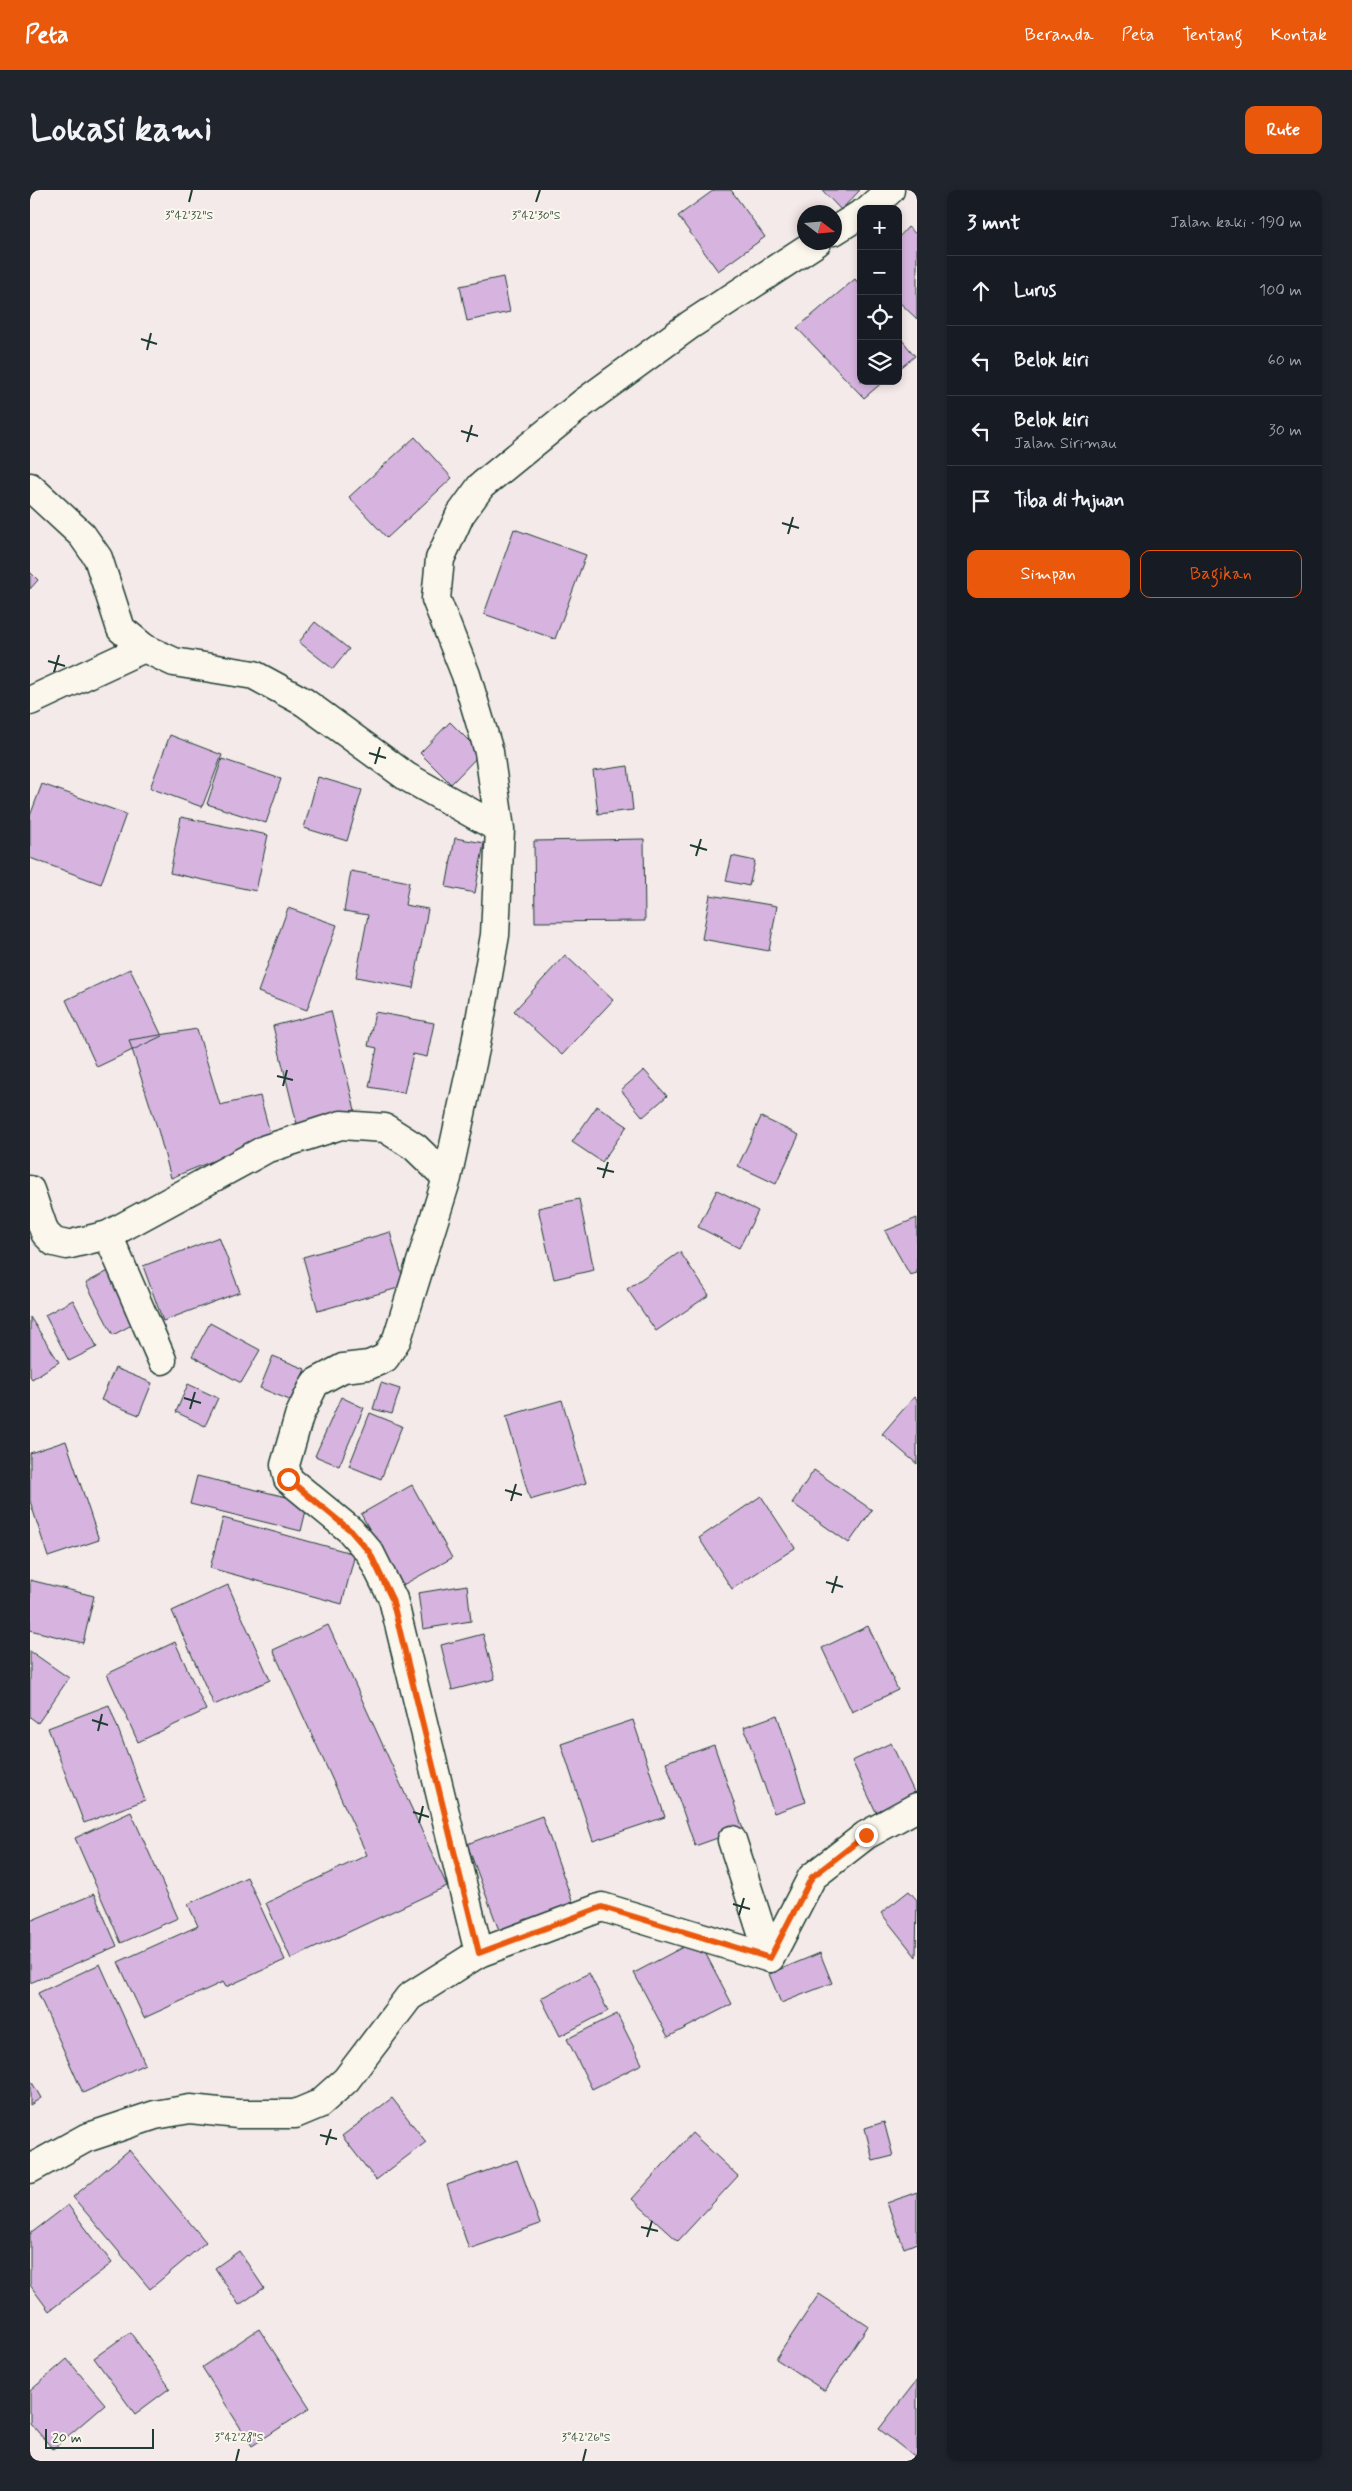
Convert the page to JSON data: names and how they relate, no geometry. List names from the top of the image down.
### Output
{
  "scale_bar": "20 m",
  "north": "right",
  "page": {
    "header": "Peta",
    "nav": [
      "Beranda",
      "Peta",
      "Tentang",
      "Kontak"
    ],
    "buttons": [
      "Rute",
      ["Simpan", "Bagikan"]
    ],
    "title": "Lokasi kami",
    "heading": ["3 mnt", "Jalan kaki · 190 m"],
    "map_buttons": ["+", "−"],
    "list": [
      ["Lurus", "100 m"],
      ["Belok kiri", "60 m"],
      ["Belok kiri", "Jalan Sirimau", "30 m"],
      "Tiba di tujuan"
    ],
    "scale": "20 m"
  },
  "coordinates": [
    "3°42'32\"S",
    "3°42'30\"S",
    "3°42'28\"S",
    "3°42'26\"S"
  ]
}
